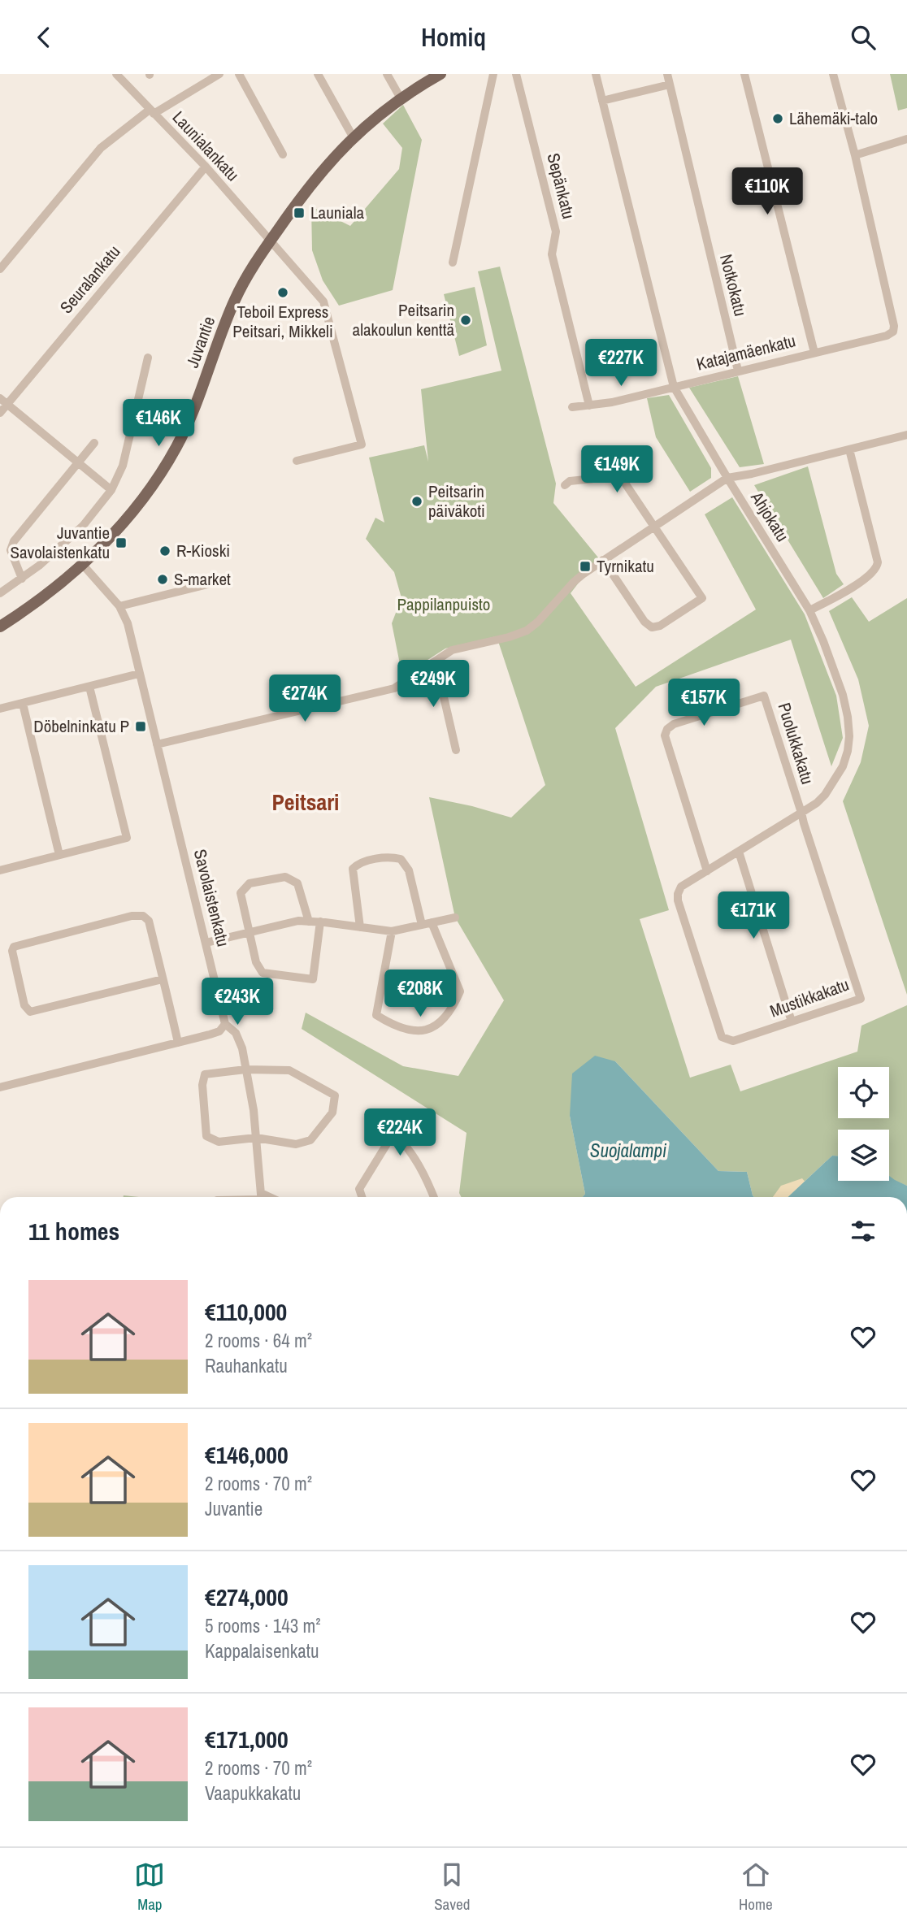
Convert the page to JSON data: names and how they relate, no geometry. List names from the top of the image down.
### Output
{
  "streets": {
    "main road": ["Juvantie"],
    "street": [
      "Launialankatu",
      "Sepänkatu",
      "Seuralankatu",
      "Notkokatu",
      "Katajamäenkatu",
      "Ahjokatu",
      "Puolukkakatu",
      "Savolaistenkatu",
      "Mustikkakatu"
    ]
  },
  "crossings": [
    ["Launialankatu", "Seuralankatu"],
    ["Launialankatu", "Juvantie"],
    ["Sepänkatu", "Katajamäenkatu"],
    ["Notkokatu", "Katajamäenkatu"],
    ["Juvantie", "Savolaistenkatu"],
    ["Katajamäenkatu", "Ahjokatu"],
    ["Ahjokatu", "Puolukkakatu"],
    ["Ahjokatu", "Mustikkakatu"],
    ["Puolukkakatu", "Mustikkakatu"]
  ],
  "districts": ["Peitsari"],
  "water": ["Suojalampi"],
  "parks": ["Pappilanpuisto"],
  "places": {
    "other": [
      "Lähemäki-talo",
      "Teboil Express Peitsari, Mikkeli",
      "Peitsarin alakoulun kenttä",
      "Peitsarin päiväkoti",
      "R-Kioski",
      "S-market"
    ],
    "transit": [
      "Launiala",
      "Juvantie Savolaistenkatu",
      "Tyrnikatu",
      "Döbelninkatu P"
    ]
  },
  "page": {
    "header": "Homiq",
    "price": [
      "€110K",
      "€227K",
      "€146K",
      "€149K",
      "€249K",
      "€274K",
      "€157K",
      "€171K",
      "€208K",
      "€243K",
      "€224K"
    ],
    "heading": "11 homes",
    "list": [
      {
        "name": "€110,000",
        "note": "2 rooms · 64 m² · Rauhankatu"
      },
      {
        "name": "€146,000",
        "note": "2 rooms · 70 m² · Juvantie"
      },
      {
        "name": "€274,000",
        "note": "5 rooms · 143 m² · Kappalaisenkatu"
      },
      {
        "name": "€171,000",
        "note": "2 rooms · 70 m² · Vaapukkakatu"
      }
    ],
    "tabs": ["Map", "Saved", "Home"]
  }
}
